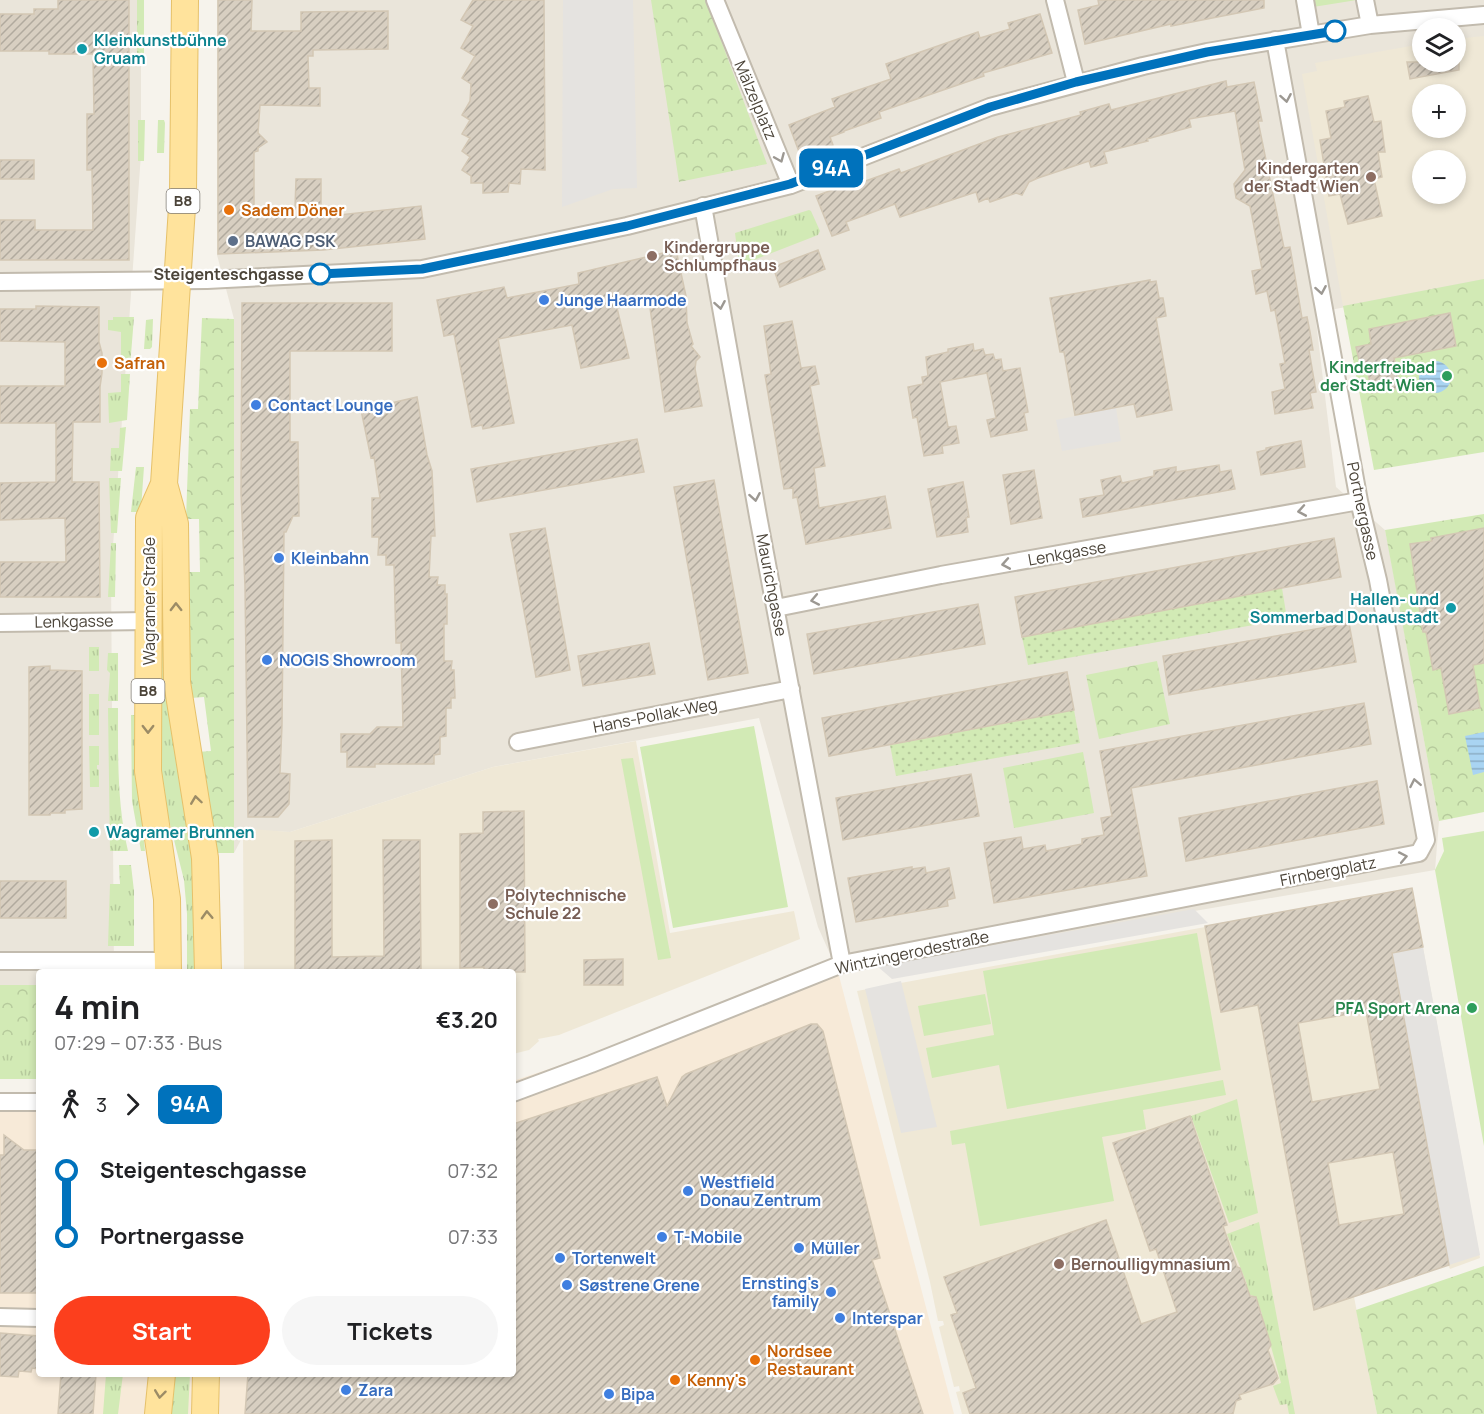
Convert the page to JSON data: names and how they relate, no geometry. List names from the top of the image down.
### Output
{
  "streets": {
    "main road": ["B8", "Wagramer Straße"],
    "street": [
      "Mälzelplatz",
      "Portnergasse",
      "Lenkgasse",
      "Maurichgasse",
      "Hans-Pollak-Weg",
      "Firnbergplatz",
      "Wintzingerodestraße"
    ]
  },
  "crossings": [
    ["Portnergasse", "Lenkgasse"],
    ["Portnergasse", "Firnbergplatz"],
    ["Lenkgasse", "Maurichgasse"],
    ["Lenkgasse", "Wagramer Straße"],
    ["Maurichgasse", "Hans-Pollak-Weg"],
    ["Maurichgasse", "Wintzingerodestraße"],
    ["Firnbergplatz", "Wintzingerodestraße"]
  ],
  "one_way": [
    "Mälzelplatz",
    "Lenkgasse",
    "Maurichgasse",
    "Firnbergplatz"
  ],
  "places": [
    "Kleinkunstbühne Gruam",
    "Kindergarten der Stadt Wien",
    "Sadem Döner",
    "BAWAG PSK",
    "Kindergruppe Schlumpfhaus",
    "Steigenteschgasse",
    "Junge Haarmode",
    "Safran",
    "Kinderfreibad der Stadt Wien",
    "Contact Lounge",
    "Kleinbahn",
    "Hallen- und Sommerbad Donaustadt",
    "NOGIS Showroom",
    "Wagramer Brunnen",
    "Polytechnische Schule 22",
    "PFA Sport Arena",
    "Westfield Donau Zentrum",
    "T-Mobile",
    "Müller",
    "Tortenwelt",
    "Bernoulligymnasium",
    "Søstrene Grene",
    "Ernsting's family",
    "Interspar",
    "Nordsee Restaurant",
    "Kenny's",
    "Zara",
    "Bipa"
  ],
  "lines": ["bus line 94A"],
  "page": {
    "on_map": "94A",
    "map_buttons": ["+", "−"],
    "heading": ["4 min", "07:29 – 07:33 · Bus", "€3.20"],
    "legs": ["3", "94A"],
    "list": [
      {
        "name": "Steigenteschgasse",
        "value": "07:32"
      },
      {
        "name": "Portnergasse",
        "value": "07:33"
      }
    ],
    "buttons": ["Start", "Tickets"]
  }
}
